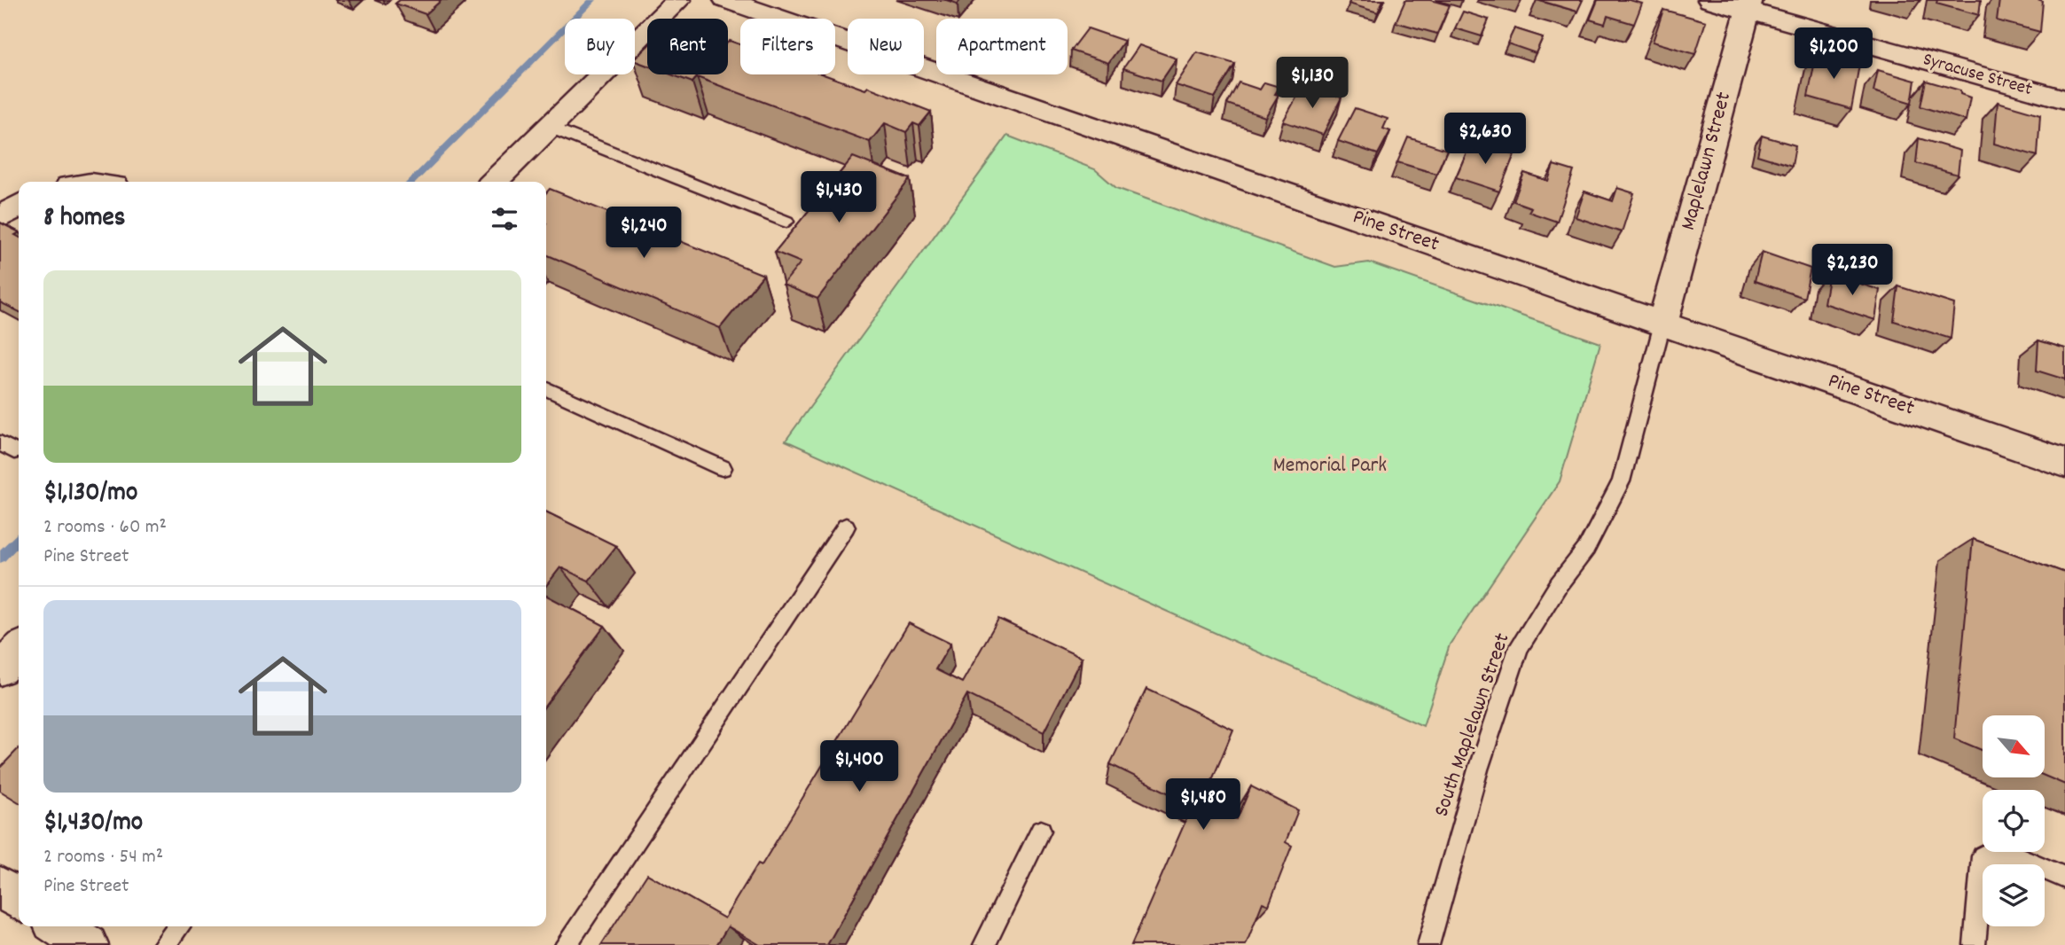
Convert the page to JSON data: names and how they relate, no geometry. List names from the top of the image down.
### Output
{
  "streets": {
    "street": ["Syracuse Street", "Maplelawn Street", "Pine Street"],
    "lane": ["South Maplelawn Street"]
  },
  "crossings": [
    ["Syracuse Street", "Maplelawn Street"],
    ["Maplelawn Street", "Pine Street"],
    ["Maplelawn Street", "South Maplelawn Street"],
    ["Pine Street", "South Maplelawn Street"]
  ],
  "parks": ["Memorial Park"],
  "north": "bottom right",
  "page": {
    "chip": [
      "Buy",
      "Rent",
      "Filters",
      "New",
      "Apartment"
    ],
    "price": [
      "$1,200",
      "$1,130",
      "$2,630",
      "$1,430",
      "$1,240",
      "$2,230",
      "$1,400",
      "$1,480"
    ],
    "heading": "8 homes",
    "list": [
      {
        "name": "$1,130/mo",
        "note": "2 rooms · 60 m² · Pine Street"
      },
      {
        "name": "$1,430/mo",
        "note": "2 rooms · 54 m² · Pine Street"
      }
    ]
  }
}
